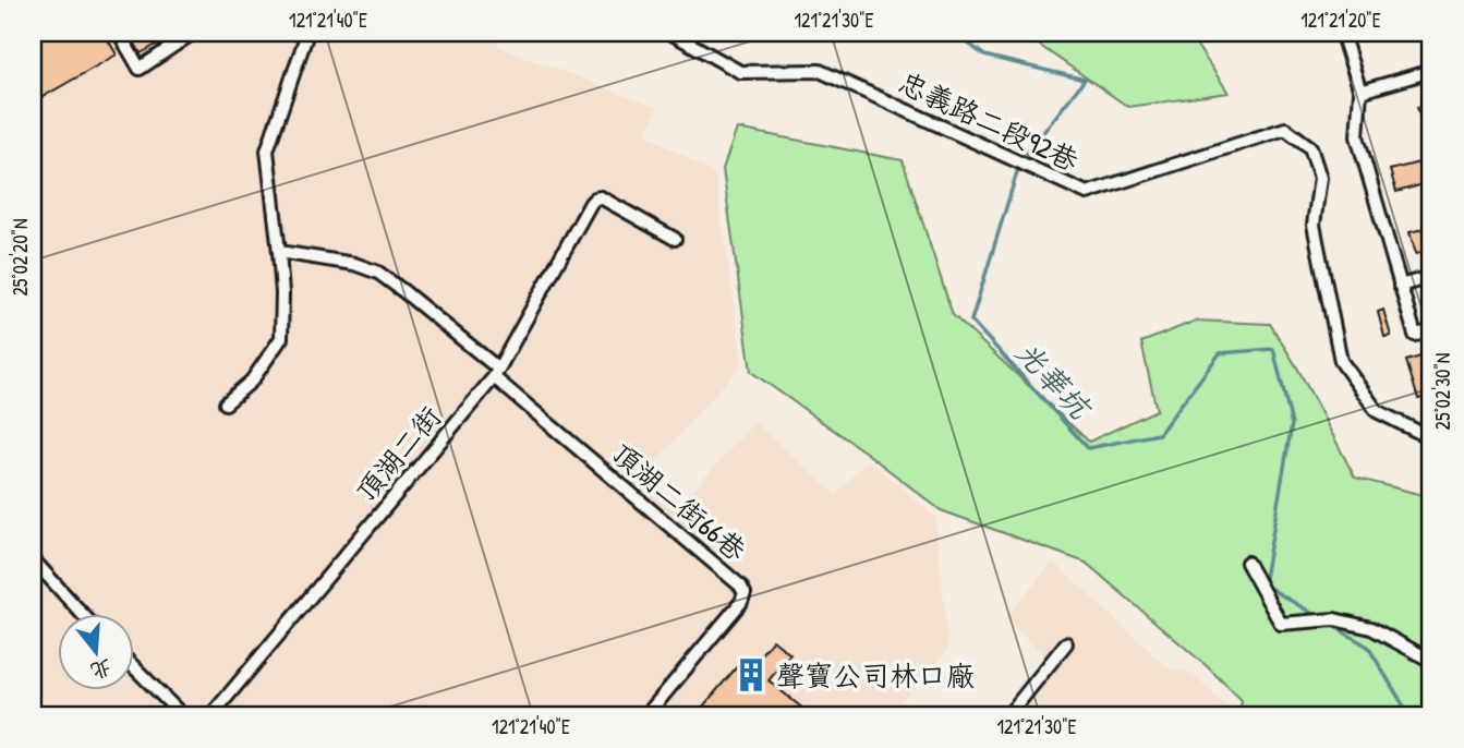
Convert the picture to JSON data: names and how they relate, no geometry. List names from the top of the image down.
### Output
{
  "streets": {
    "street": ["忠義路二段92巷", "頂湖二街", "頂湖二街66巷"]
  },
  "crossings": [
    ["頂湖二街", "頂湖二街66巷"]
  ],
  "water": ["光華坑"],
  "places": {
    "building": ["聲寶公司林口廠"]
  },
  "north": "bottom",
  "coordinates": [
    "121°21'40\"E",
    "121°21'30\"E",
    "121°21'20\"E",
    "25°02'20\"N",
    "25°02'30\"N"
  ]
}
